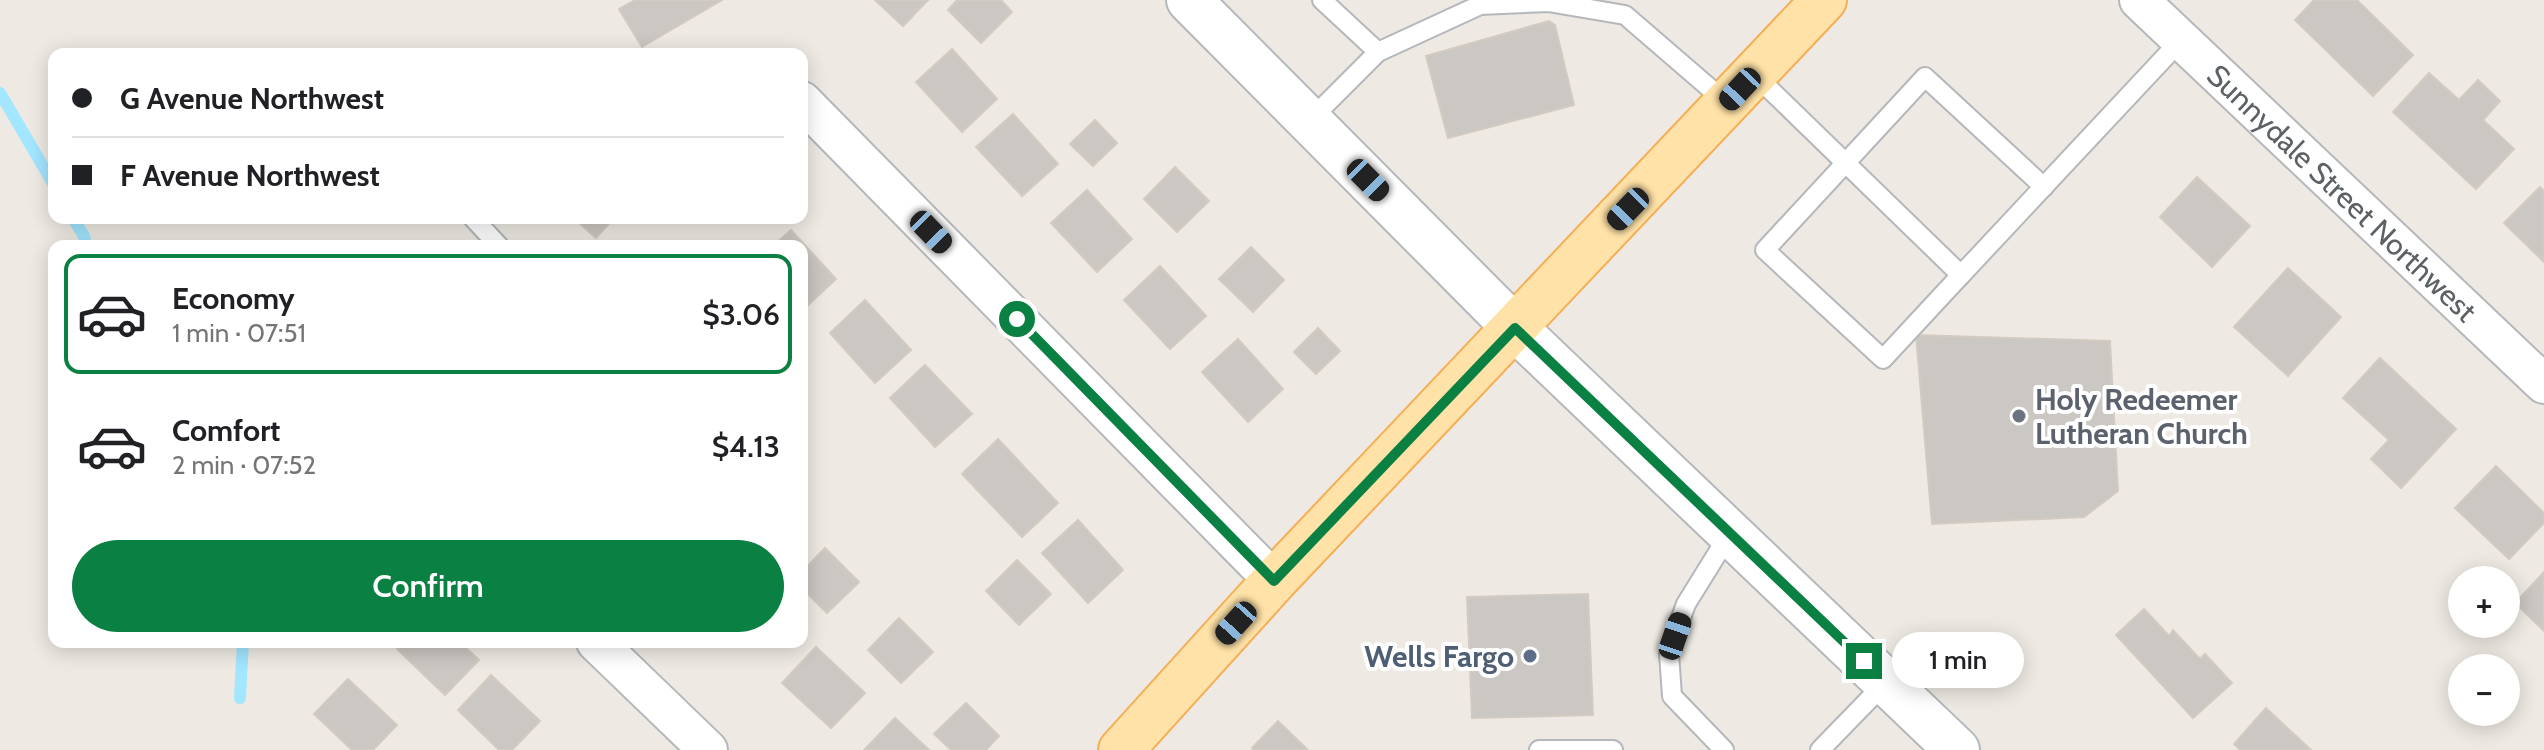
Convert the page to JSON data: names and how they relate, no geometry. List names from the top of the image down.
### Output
{
  "streets": {
    "street": ["Sunnydale Street Northwest"]
  },
  "places": ["Holy Redeemer Lutheran Church", "Wells Fargo"],
  "page": {
    "banner": ["G Avenue Northwest", "F Avenue Northwest"],
    "list": [
      {
        "name": "Economy",
        "note": "1 min · 07:51",
        "value": "$3.06"
      },
      {
        "name": "Comfort",
        "note": "2 min · 07:52",
        "value": "$4.13"
      }
    ],
    "buttons": "Confirm",
    "map_buttons": ["+", "−"],
    "bubble": "1 min"
  }
}
